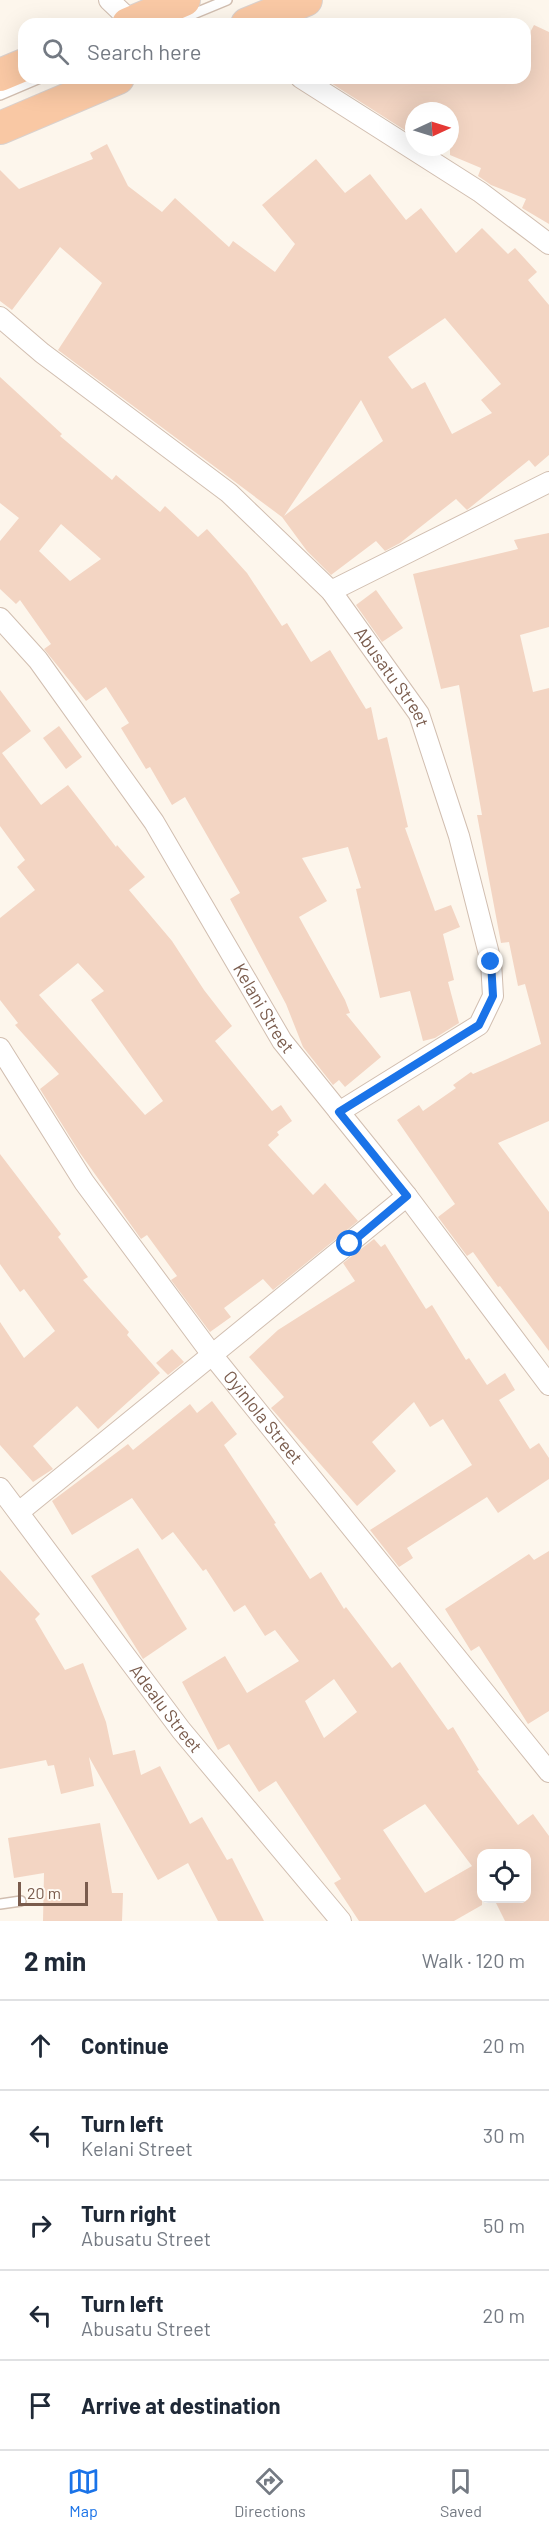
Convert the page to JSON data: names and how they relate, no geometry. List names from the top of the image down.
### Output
{
  "streets": {
    "street": [
      "Abusatu Street",
      "Kelani Street",
      "Oyinlola Street",
      "Adealu Street"
    ]
  },
  "crossings": [
    ["Abusatu Street", "Kelani Street"]
  ],
  "scale_bar": "20 m",
  "north": "right",
  "page": {
    "search": "Search here",
    "scale": "20 m",
    "heading": ["2 min", "Walk · 120 m"],
    "list": [
      ["Continue", "20 m"],
      ["Turn left", "Kelani Street", "30 m"],
      ["Turn right", "Abusatu Street", "50 m"],
      ["Turn left", "Abusatu Street", "20 m"],
      "Arrive at destination"
    ],
    "nav": ["Map", "Directions", "Saved"]
  }
}
